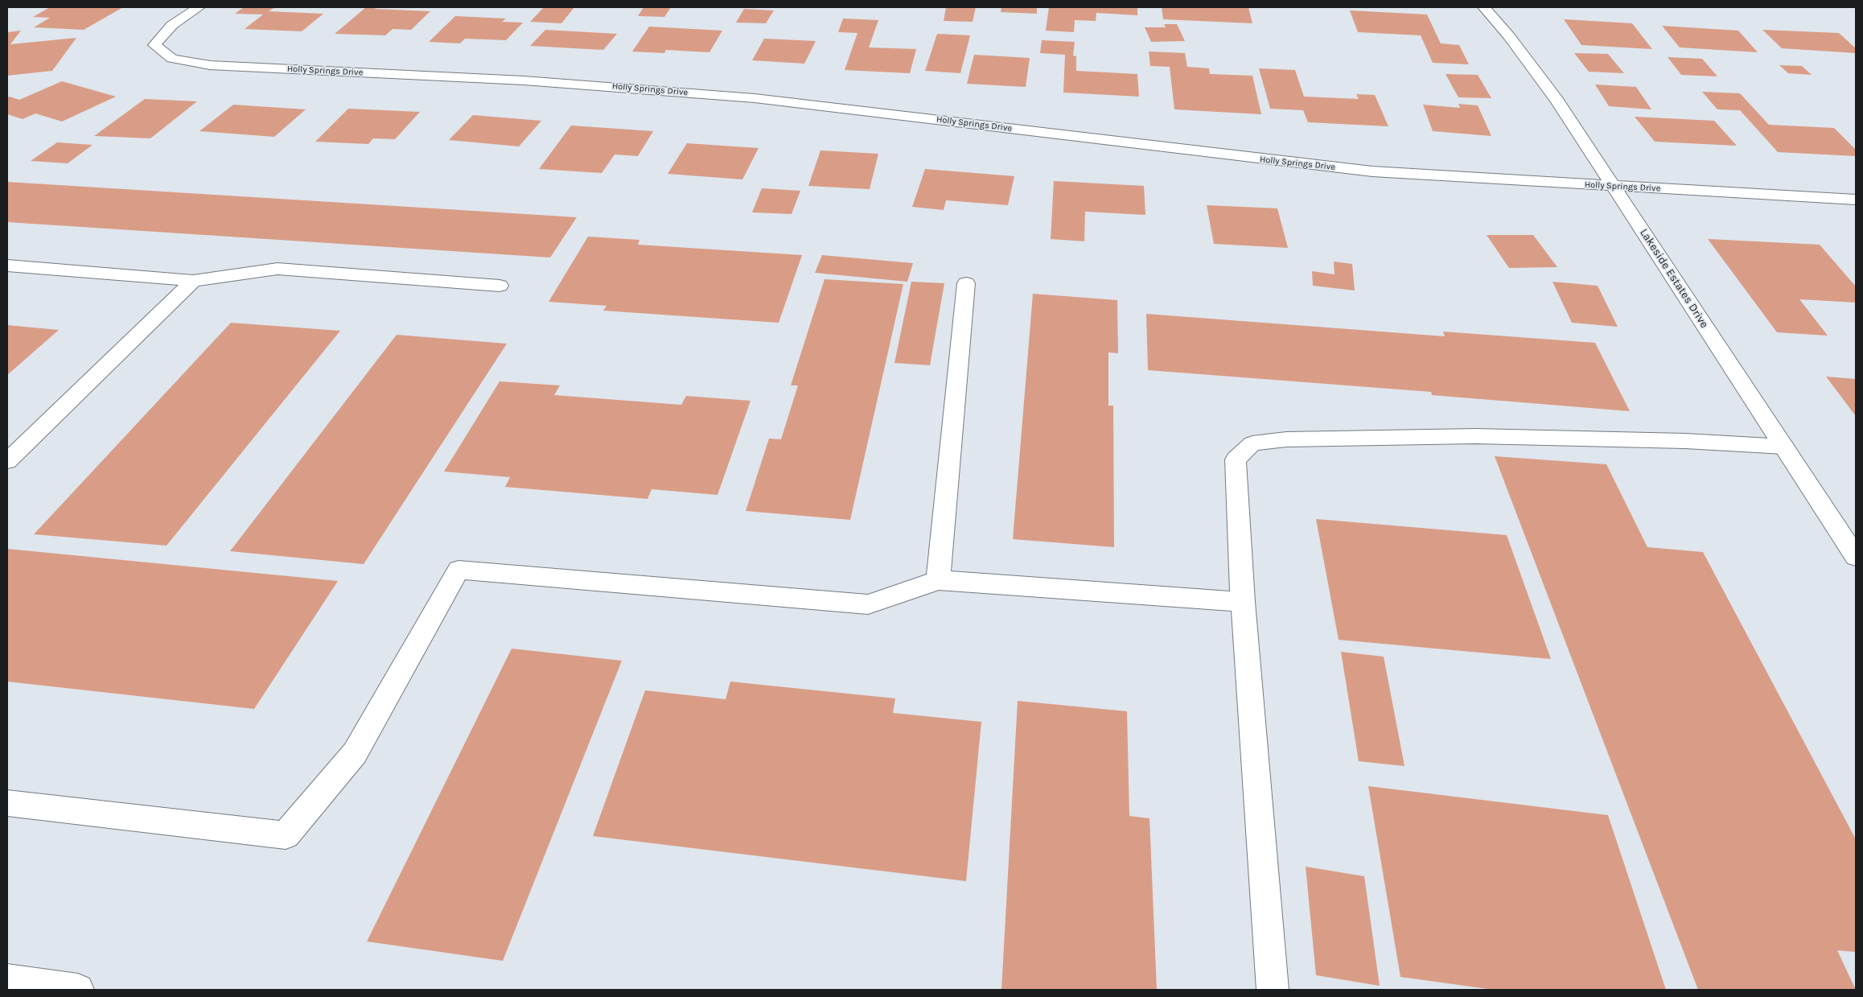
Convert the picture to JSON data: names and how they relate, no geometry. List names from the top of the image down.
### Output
{
  "streets": {
    "street": ["Holly Springs Drive", "Lakeside Estates Drive"]
  },
  "crossings": [
    ["Holly Springs Drive", "Lakeside Estates Drive"]
  ]
}
